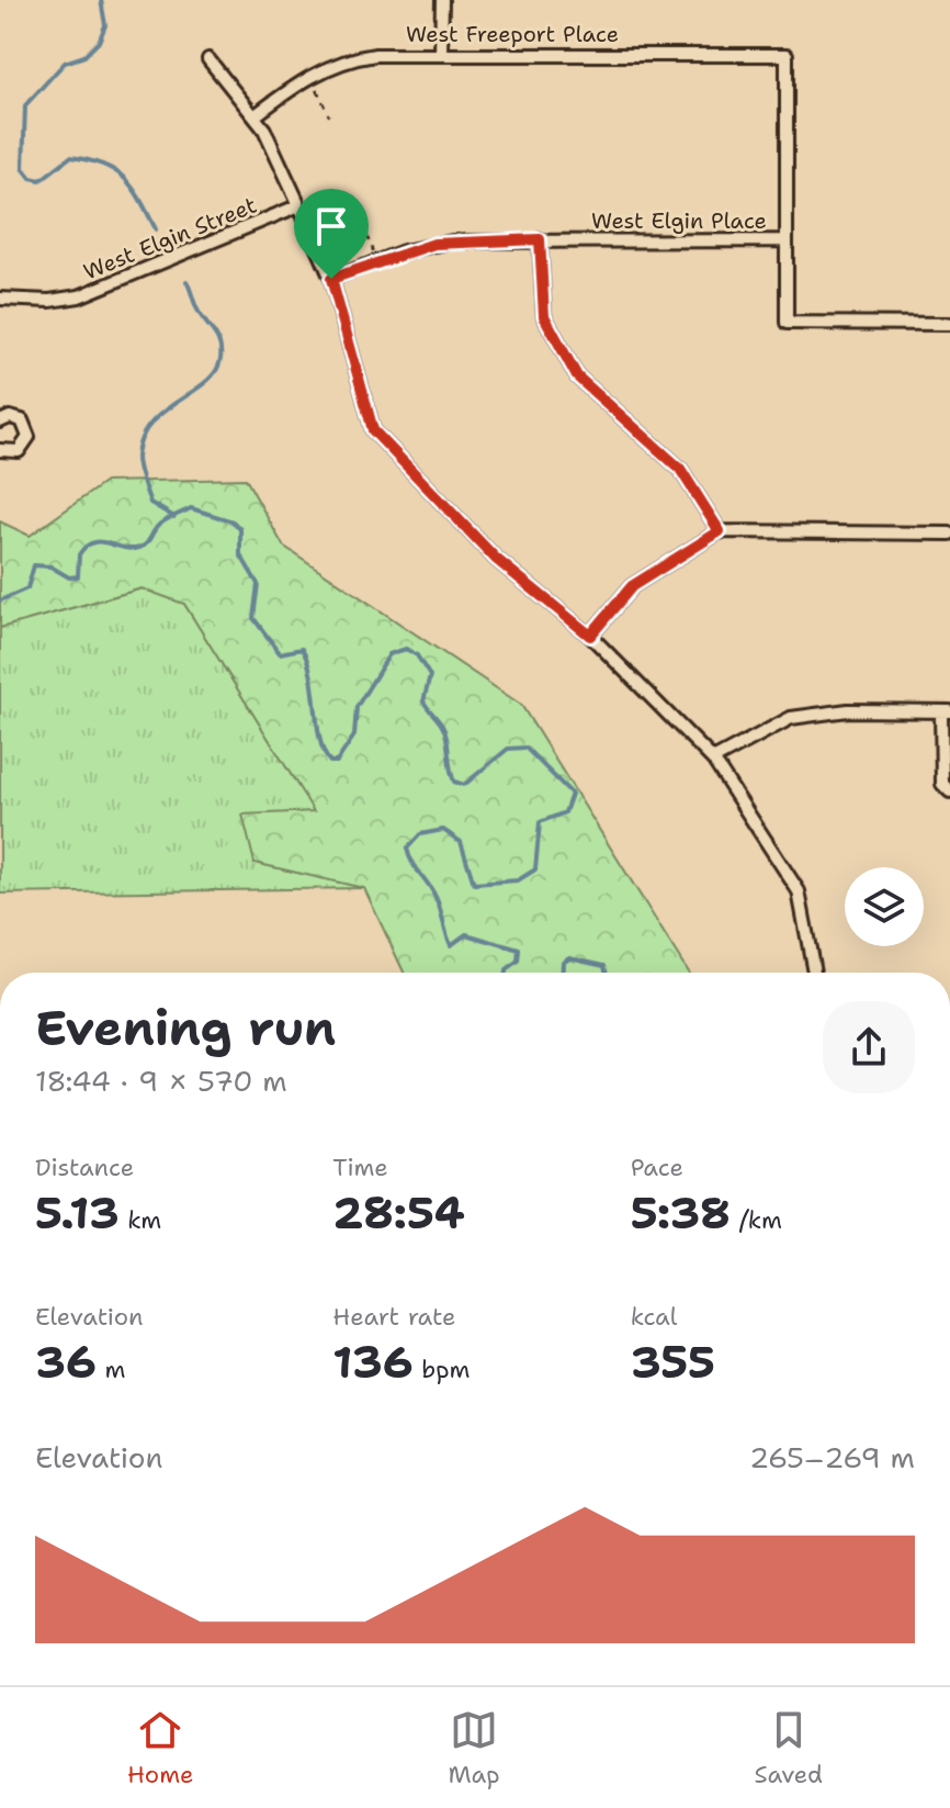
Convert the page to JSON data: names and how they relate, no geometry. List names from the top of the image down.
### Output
{
  "streets": {
    "street": ["West Freeport Place", "West Elgin Place", "West Elgin Street"]
  },
  "crossings": [
    ["West Freeport Place", "West Elgin Place"]
  ],
  "page": {
    "heading": ["Evening run", "18:44 · 9 × 570 m"],
    "stats": [
      ["Distance", "5.13 km"],
      ["Time", "28:54"],
      ["Pace", "5:38 /km"],
      ["Elevation", "36 m"],
      ["Heart rate", "136 bpm"],
      ["kcal", "355"]
    ],
    "chart": ["Elevation", "265–269 m"],
    "tabs": ["Home", "Map", "Saved"]
  }
}
